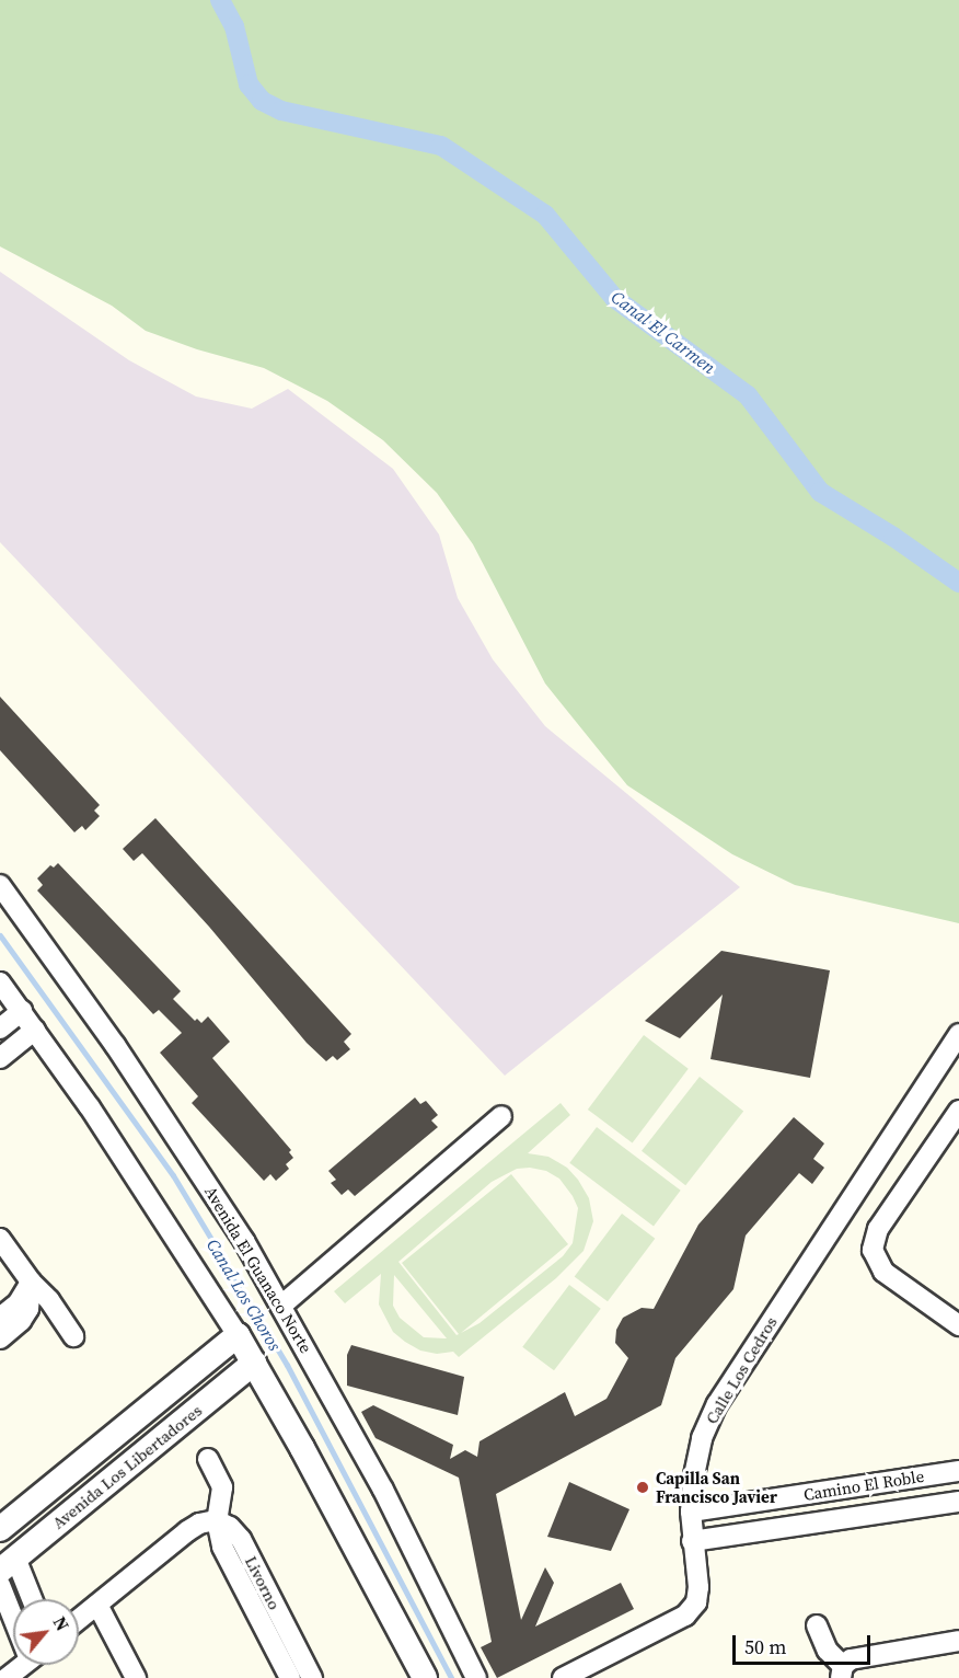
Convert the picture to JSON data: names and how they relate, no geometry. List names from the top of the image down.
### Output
{
  "streets": {
    "street": [
      "Avenida El Guanaco Norte",
      "Calle Los Cedros",
      "Avenida Los Libertadores",
      "Camino El Roble",
      "Livorno"
    ]
  },
  "crossings": [
    ["Calle Los Cedros", "Camino El Roble"]
  ],
  "water": ["Canal El Carmen", "Canal Los Choros"],
  "places": ["Capilla San Francisco Javier"],
  "scale_bar": "50 m",
  "north": "top right"
}
